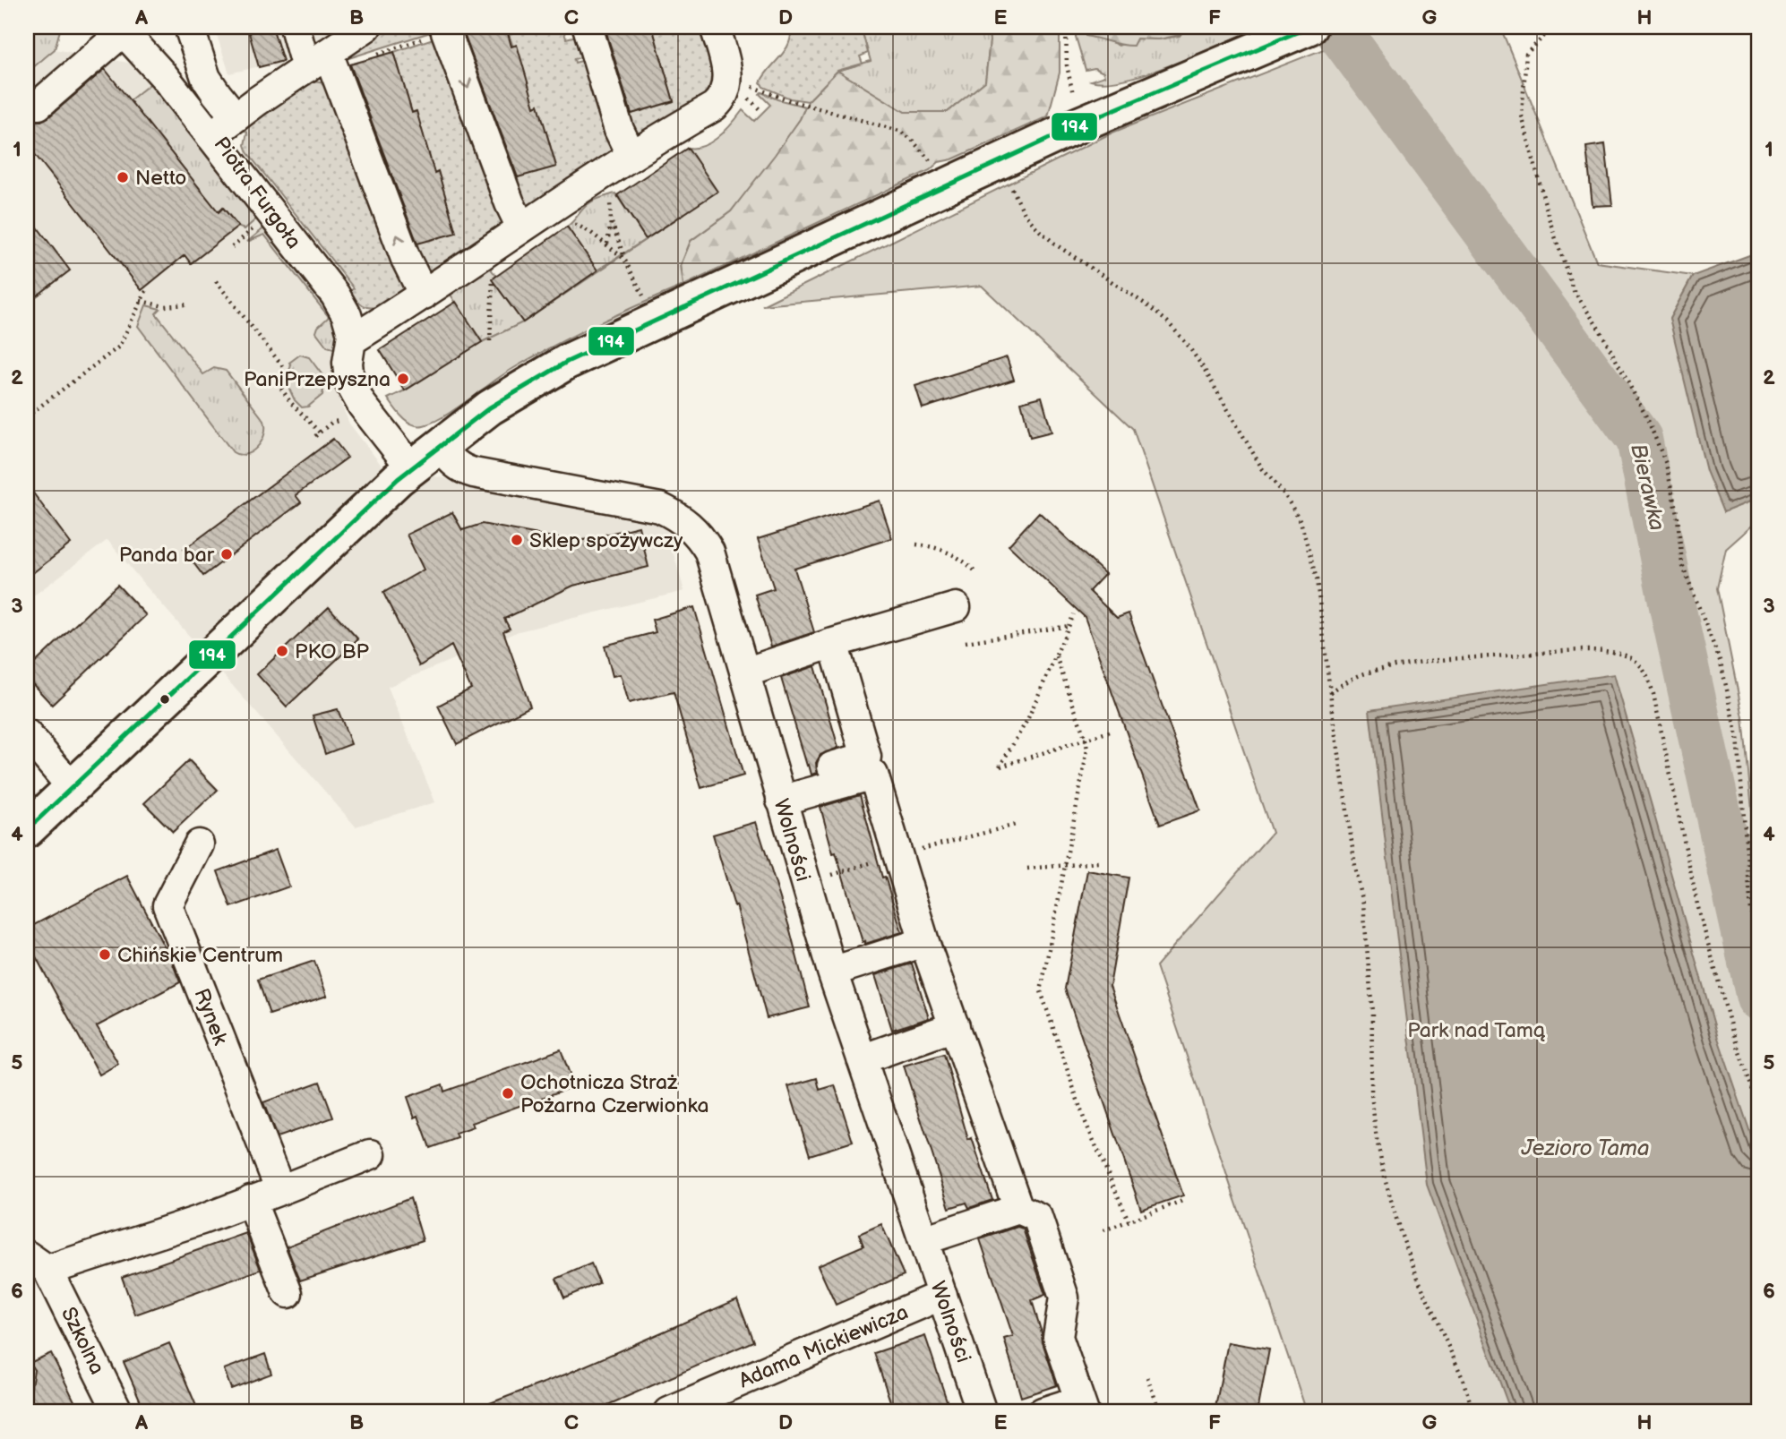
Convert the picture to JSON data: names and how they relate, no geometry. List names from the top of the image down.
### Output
{
  "streets": {
    "street": [
      "Piotra Furgoła",
      "Wolności",
      "Rynek",
      "Szkolna",
      "Adama Mickiewicza"
    ]
  },
  "crossings": [
    ["Wolności", "Adama Mickiewicza"]
  ],
  "water": ["Bierawka", "Jezioro Tama"],
  "parks": ["Park nad Tamą"],
  "places": [
    "Netto",
    "PaniPrzepyszna",
    "Sklep spożywczy",
    "Panda bar",
    "PKO BP",
    "Chińskie Centrum",
    "Ochotnicza Straż Pożarna Czerwionka"
  ],
  "lines": ["transit line 194"],
  "grid": {
    "columns": [
      "A",
      "B",
      "C",
      "D",
      "E",
      "F",
      "G",
      "H"
    ],
    "rows": [
      "1",
      "2",
      "3",
      "4",
      "5",
      "6"
    ]
  }
}
